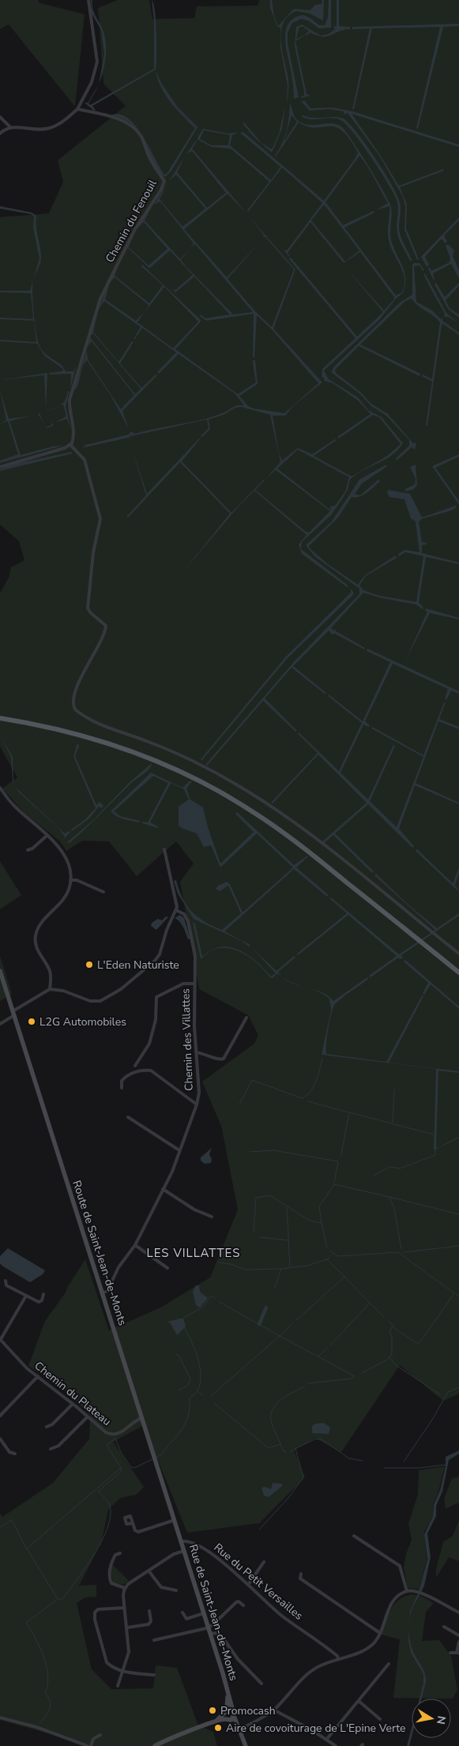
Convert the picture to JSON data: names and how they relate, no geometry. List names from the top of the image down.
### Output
{
  "streets": {
    "main road": ["Route de Saint-Jean-de-Monts", "Rue de Saint-Jean-de-Monts"],
    "street": [
      "Chemin du Fenouil",
      "Chemin des Villattes",
      "Chemin du Plateau",
      "Rue du Petit Versailles"
    ]
  },
  "crossings": [
    ["Chemin des Villattes", "Route de Saint-Jean-de-Monts"],
    ["Route de Saint-Jean-de-Monts", "Chemin du Plateau"],
    ["Route de Saint-Jean-de-Monts", "Rue du Petit Versailles"],
    ["Route de Saint-Jean-de-Monts", "Rue de Saint-Jean-de-Monts"],
    ["Rue du Petit Versailles", "Rue de Saint-Jean-de-Monts"]
  ],
  "districts": ["LES VILLATTES"],
  "places": [
    "L'Eden Naturiste",
    "L2G Automobiles",
    "Promocash",
    "Aire de covoiturage de L'Epine Verte"
  ],
  "north": "right"
}
